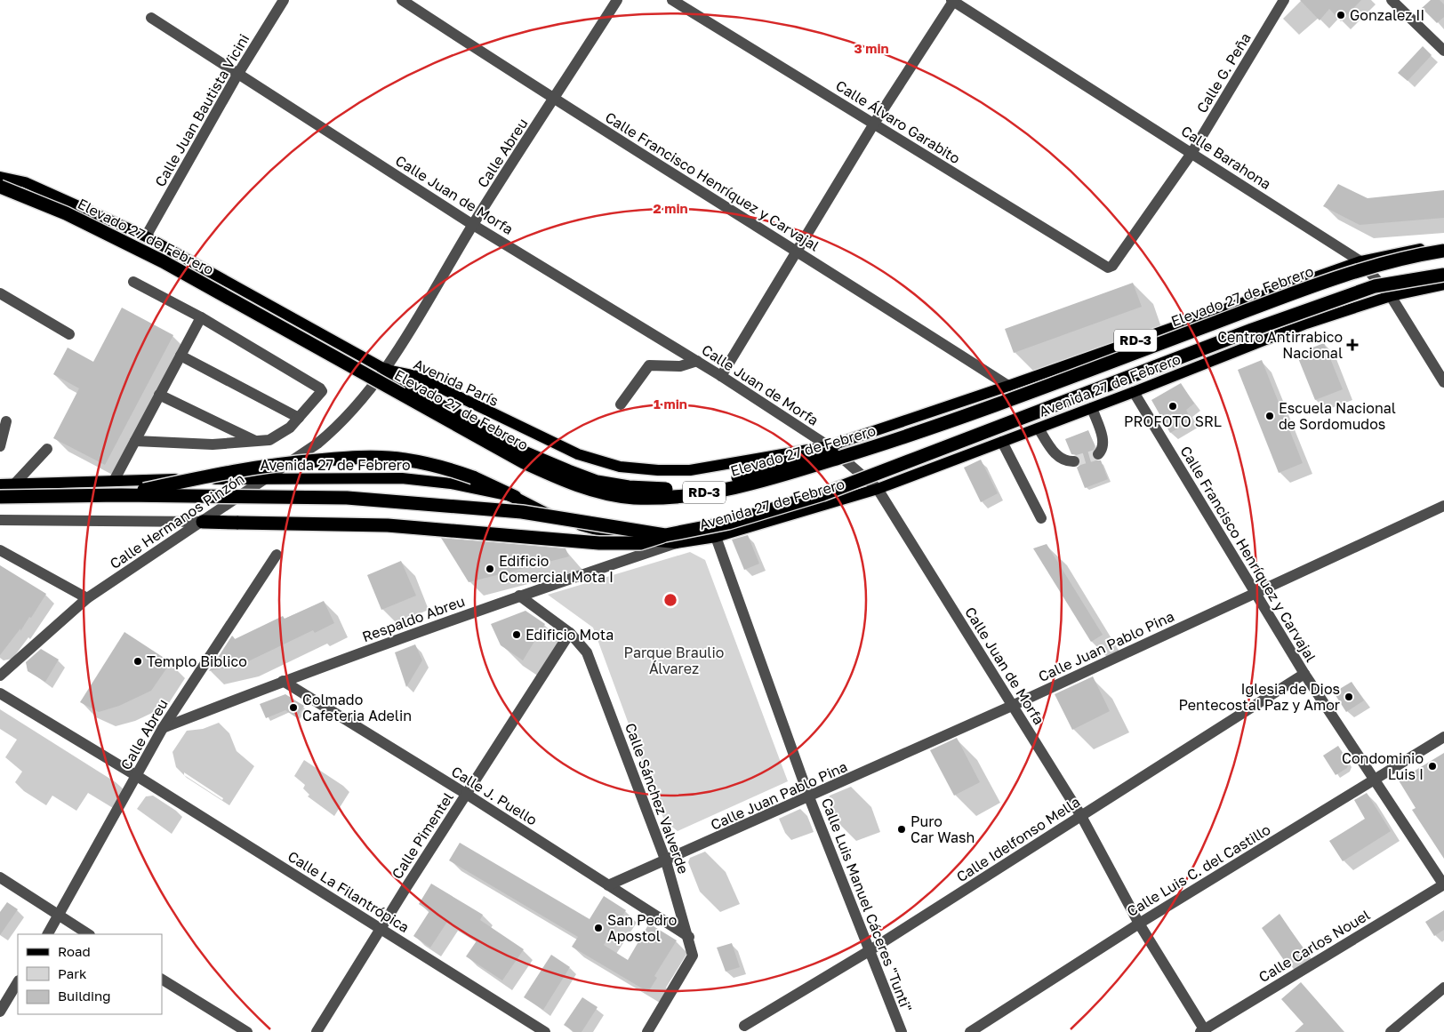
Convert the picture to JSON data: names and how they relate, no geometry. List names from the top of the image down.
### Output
{
  "streets": {
    "highway": ["Elevado 27 de Febrero", "RD-3"],
    "main road": ["Avenida París", "Avenida 27 de Febrero"],
    "street": [
      "Calle G. Peña",
      "Calle Juan Bautista Vicini",
      "Calle Álvaro Garabito",
      "Calle Abreu",
      "Calle Barahona",
      "Calle Francisco Henríquez y Carvajal",
      "Calle Juan de Morfa",
      "Calle Hermanos Pinzón",
      "Respaldo Abreu",
      "Calle Juan Pablo Pina",
      "Calle J. Puello",
      "Calle Sánchez Valverde",
      "Calle Pimentel",
      "Calle Idelfonso Mella",
      "Calle Luis C. del Castillo",
      "Calle La Filantrópica",
      "Calle Luis Manuel Cáceres \"Tunti\"",
      "Calle Carlos Nouel"
    ]
  },
  "crossings": [
    ["Calle G. Peña", "Calle Álvaro Garabito"],
    ["Calle G. Peña", "Calle Barahona"],
    ["Calle Juan Bautista Vicini", "Calle Juan de Morfa"],
    ["Calle Juan Bautista Vicini", "Avenida París"],
    ["Calle Abreu", "Calle Francisco Henríquez y Carvajal"],
    ["Calle Abreu", "Calle Juan de Morfa"],
    ["Calle Abreu", "Avenida París"],
    ["Calle Abreu", "Calle Hermanos Pinzón"],
    ["Calle Abreu", "Respaldo Abreu"],
    ["Calle Abreu", "Calle La Filantrópica"],
    ["Calle Barahona", "RD-3"],
    ["Calle Barahona", "Avenida 27 de Febrero"],
    ["Calle Francisco Henríquez y Carvajal", "RD-3"],
    ["Calle Francisco Henríquez y Carvajal", "Avenida 27 de Febrero"],
    ["Calle Francisco Henríquez y Carvajal", "Calle Juan Pablo Pina"],
    ["Calle Francisco Henríquez y Carvajal", "Calle Idelfonso Mella"],
    ["Calle Francisco Henríquez y Carvajal", "Calle Luis C. del Castillo"],
    ["Calle Francisco Henríquez y Carvajal", "Calle Carlos Nouel"],
    ["Calle Juan de Morfa", "RD-3"],
    ["Calle Juan de Morfa", "Avenida París"],
    ["Calle Juan de Morfa", "Avenida 27 de Febrero"],
    ["Calle Juan de Morfa", "Calle Juan Pablo Pina"],
    ["Calle Juan de Morfa", "Calle Idelfonso Mella"],
    ["Calle Juan de Morfa", "Calle Luis C. del Castillo"],
    ["Calle Juan de Morfa", "Calle Carlos Nouel"],
    ["RD-3", "Avenida París"],
    ["RD-3", "Avenida 27 de Febrero"],
    ["RD-3", "Respaldo Abreu"],
    ["Avenida París", "Calle Hermanos Pinzón"],
    ["Avenida 27 de Febrero", "Calle Hermanos Pinzón"],
    ["Avenida 27 de Febrero", "Respaldo Abreu"],
    ["Avenida 27 de Febrero", "Calle Luis Manuel Cáceres \"Tunti\""],
    ["Respaldo Abreu", "Calle J. Puello"],
    ["Respaldo Abreu", "Calle Sánchez Valverde"],
    ["Calle Juan Pablo Pina", "Calle J. Puello"],
    ["Calle Juan Pablo Pina", "Calle Sánchez Valverde"],
    ["Calle Juan Pablo Pina", "Calle Luis Manuel Cáceres \"Tunti\""],
    ["Calle J. Puello", "Calle Sánchez Valverde"],
    ["Calle J. Puello", "Calle Pimentel"],
    ["Calle Sánchez Valverde", "Calle Pimentel"],
    ["Calle Pimentel", "Calle La Filantrópica"],
    ["Calle Idelfonso Mella", "Calle Luis Manuel Cáceres \"Tunti\""]
  ],
  "parks": ["Parque Braulio Álvarez"],
  "places": {
    "other": [
      "Gonzalez II",
      "PROFOTO SRL",
      "Escuela Nacional de Sordomudos",
      "Edificio Comercial Mota I",
      "Edificio Mota",
      "Templo Biblico",
      "Iglesia de Dios Pentecostal Paz y Amor",
      "Colmado Cafeteria Adelin",
      "Condominio Luis I",
      "Puro Car Wash",
      "San Pedro Apostol"
    ],
    "health": ["Centro Antirrabico Nacional"]
  },
  "legend": ["Road", "Park", "Building"],
  "rings": ["3 min", "2 min", "1 min"]
}
